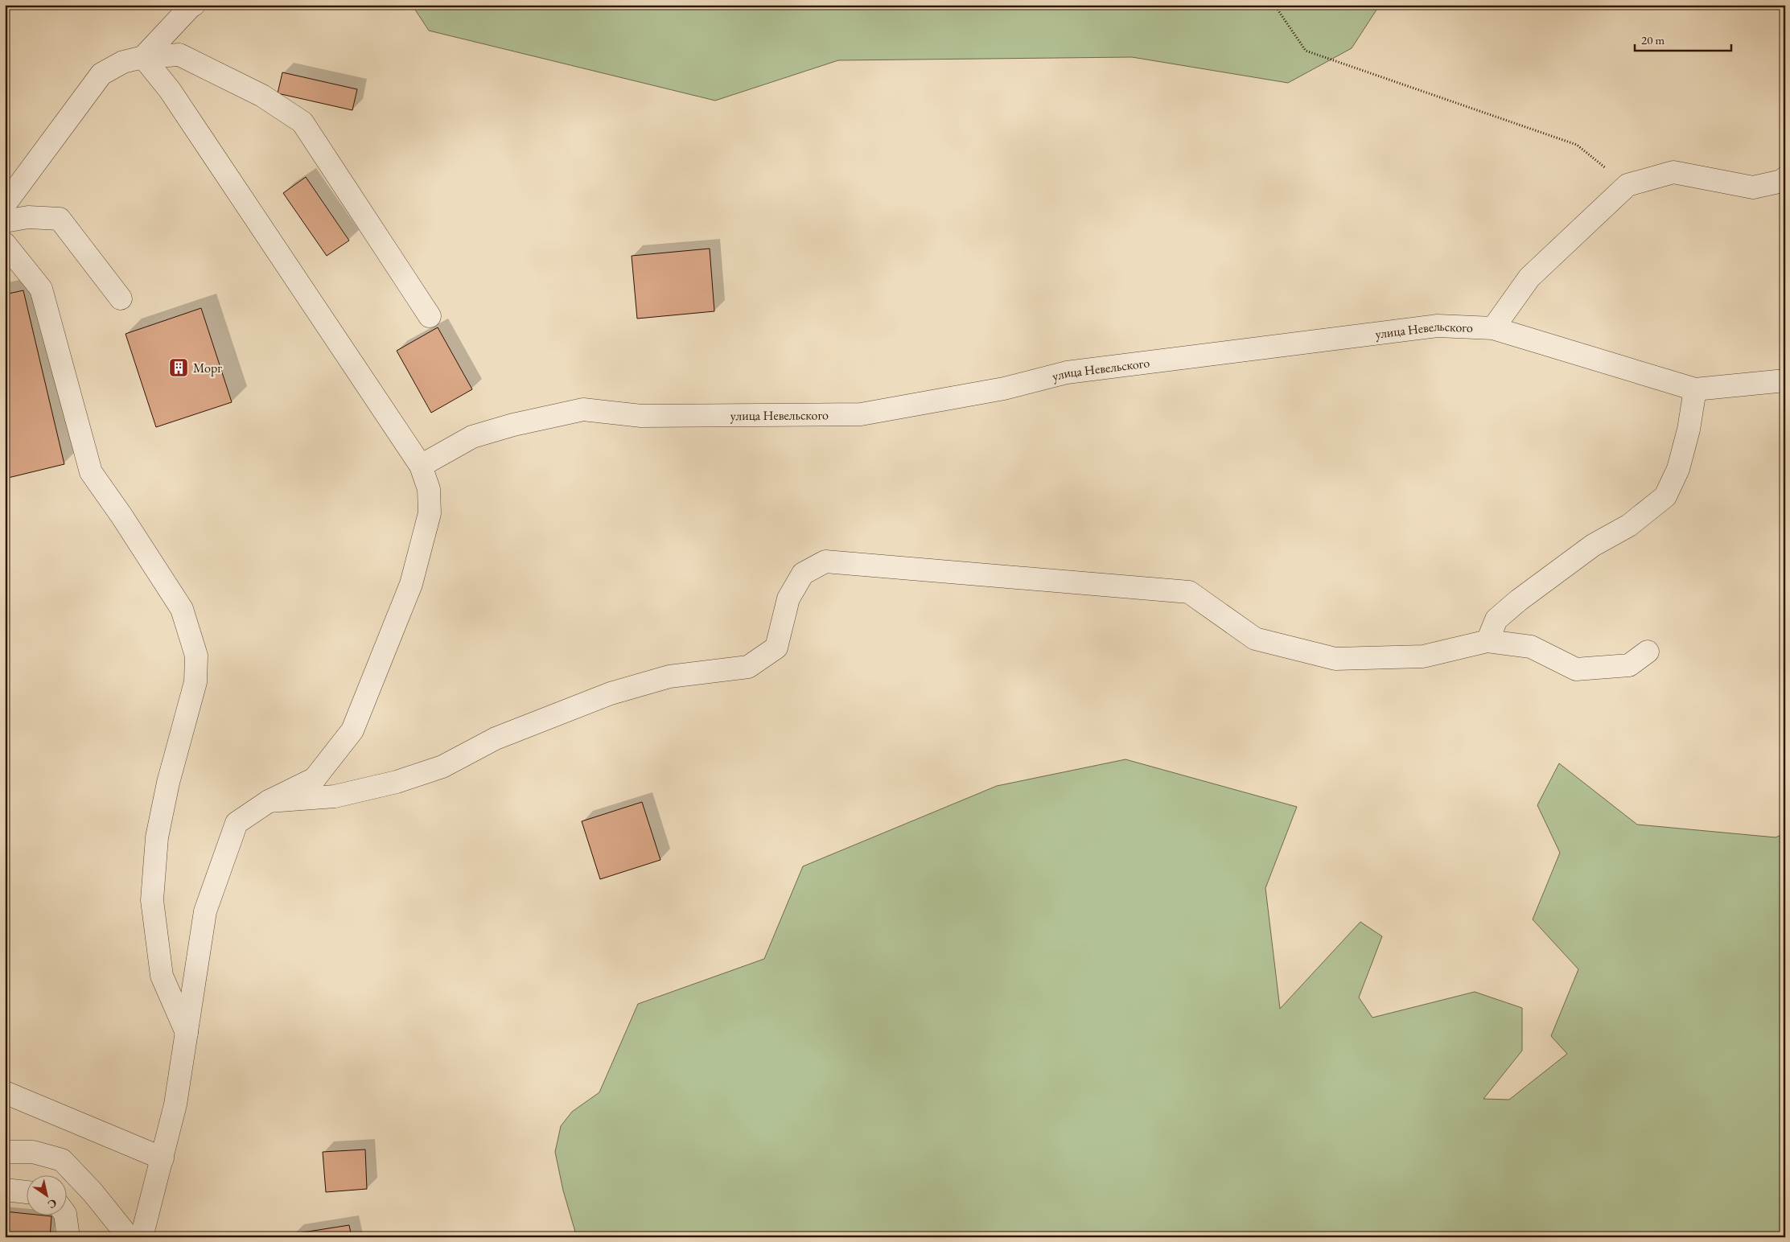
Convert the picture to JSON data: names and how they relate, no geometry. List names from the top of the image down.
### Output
{
  "streets": {
    "street": ["улица Невельского"]
  },
  "places": {
    "building": ["Морг"]
  },
  "scale_bar": "20 m",
  "north": "bottom right"
}
